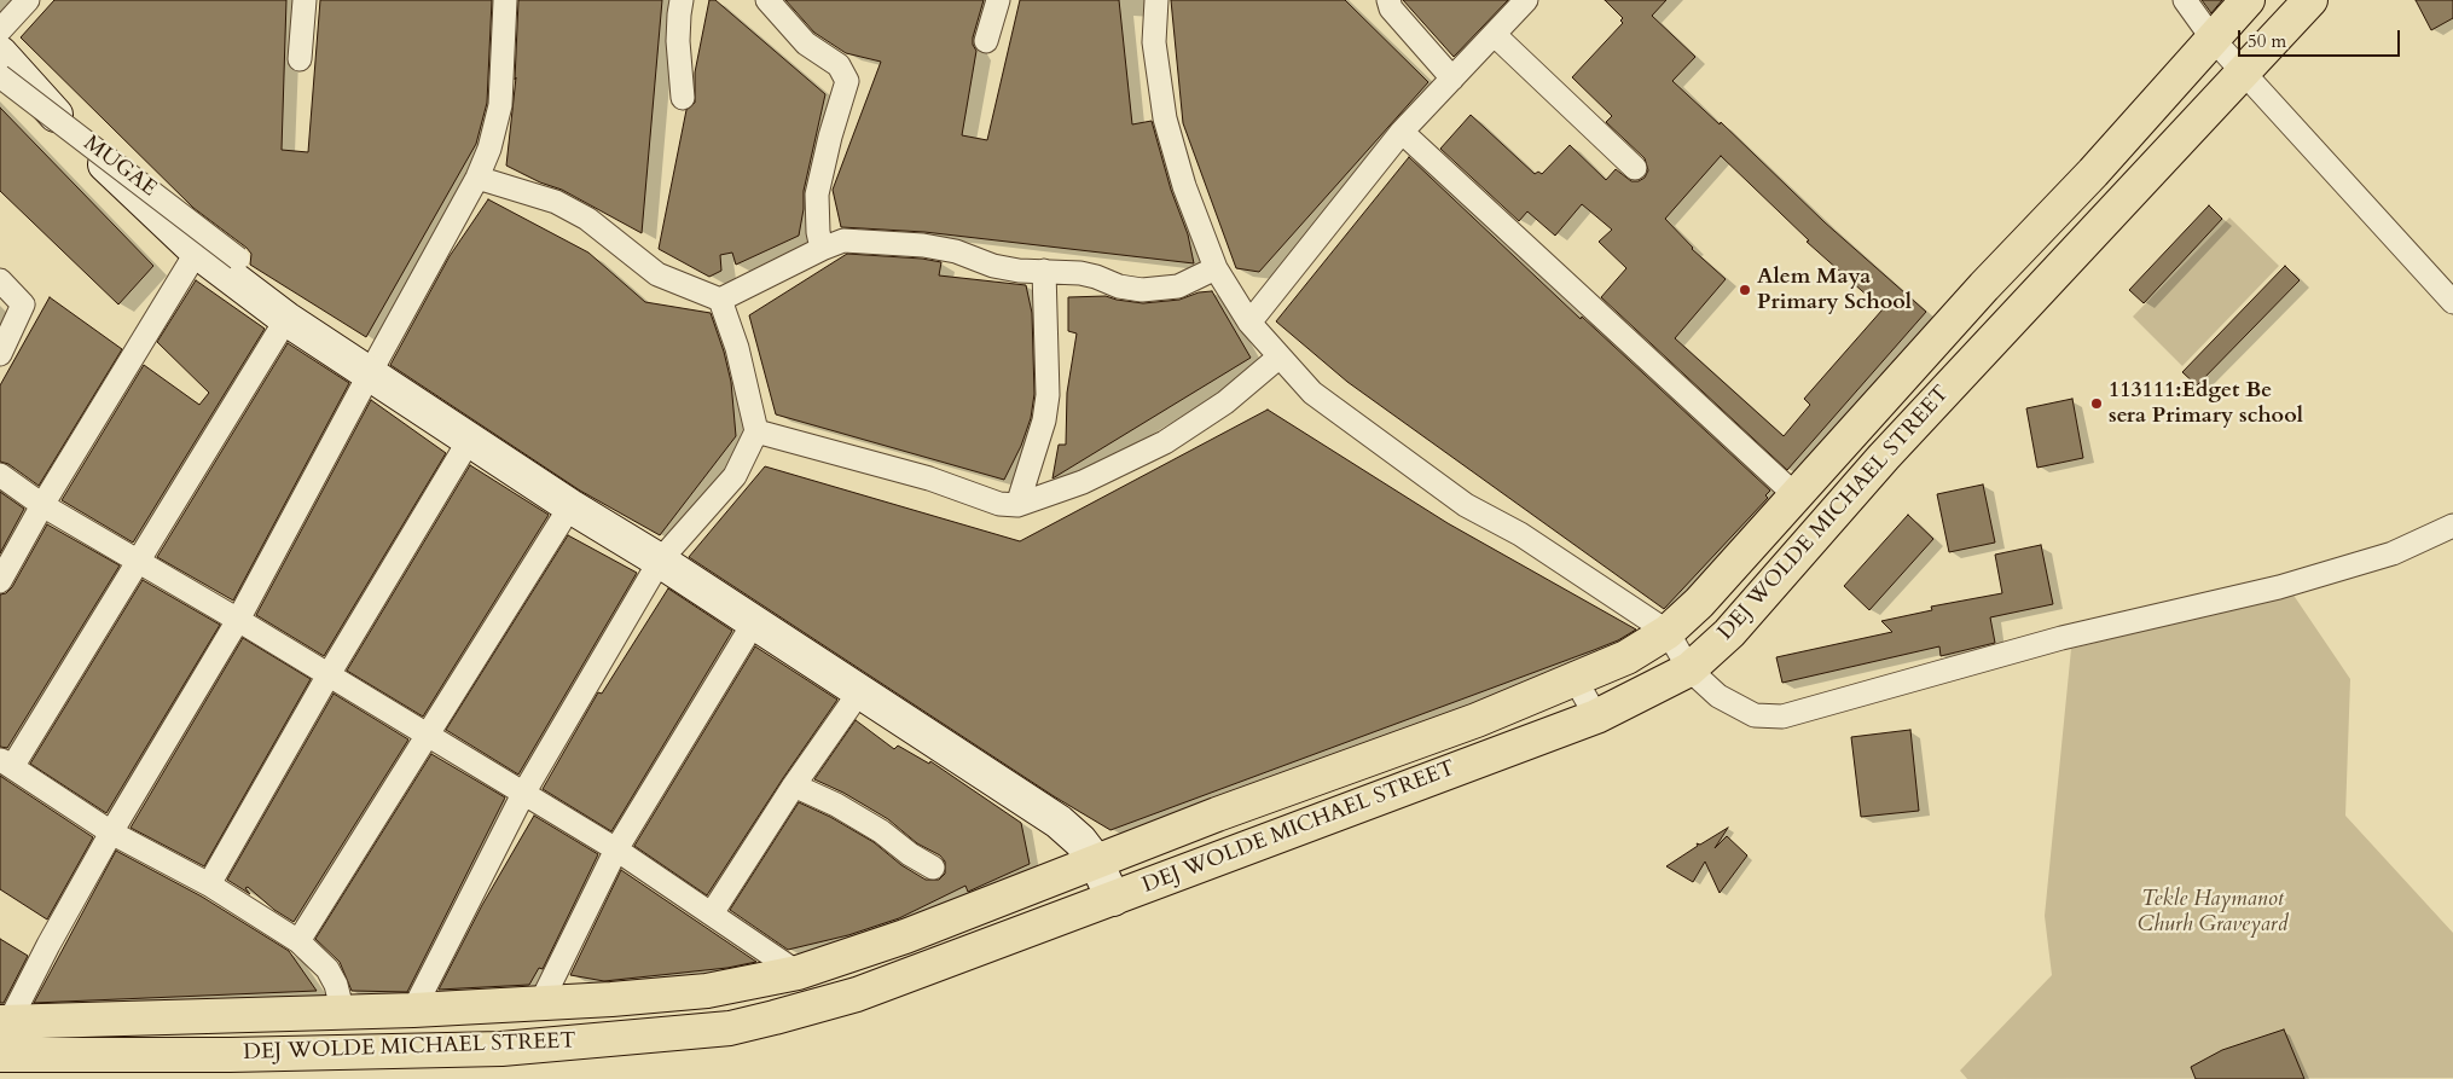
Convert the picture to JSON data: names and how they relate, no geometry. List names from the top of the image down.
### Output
{
  "streets": {
    "main road": ["DEJ WOLDE MICHAEL STREET"],
    "street": ["MUGAE"]
  },
  "parks": ["Tekle Haymanot Churh Graveyard"],
  "places": ["Alem Maya Primary School", "113111:Edget Be sera Primary school"],
  "scale_bar": "50 m"
}
